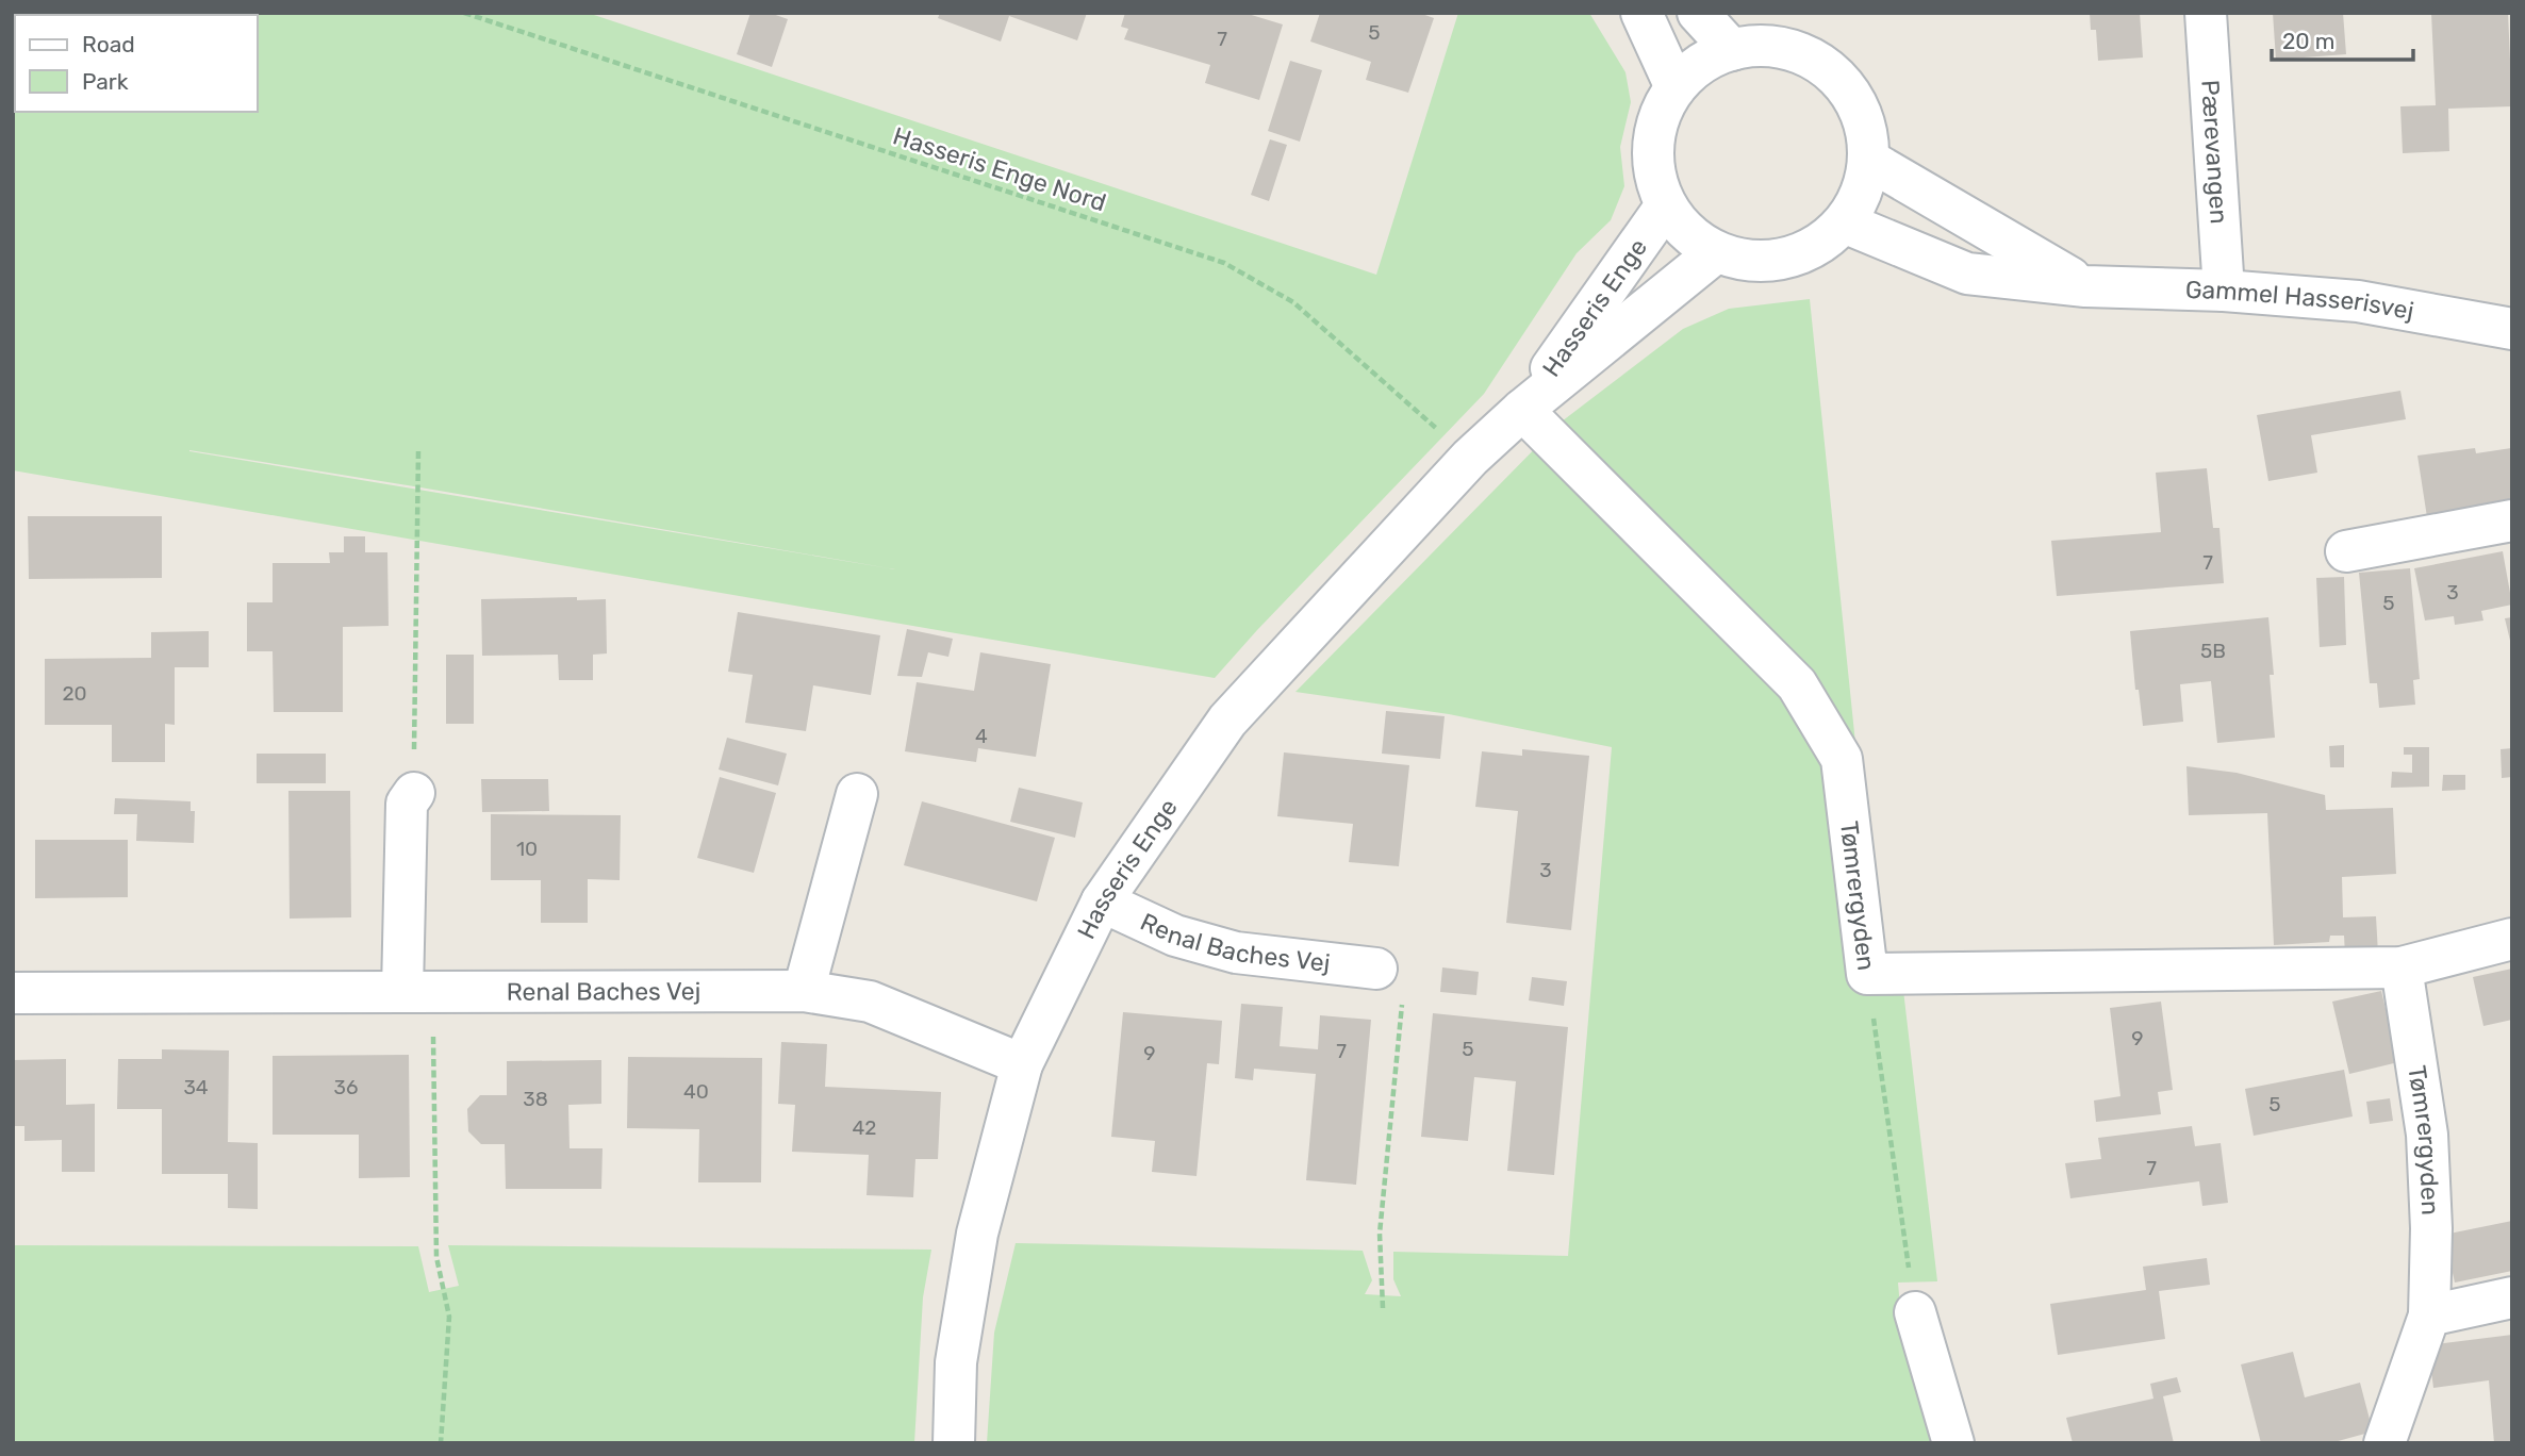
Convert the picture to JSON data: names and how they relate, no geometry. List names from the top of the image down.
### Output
{
  "streets": {
    "street": [
      "Pærevangen",
      "Gammel Hasserisvej",
      "Hasseris Enge",
      "Tømrergyden",
      "Renal Baches Vej"
    ],
    "path": ["Hasseris Enge Nord"]
  },
  "crossings": [
    ["Pærevangen", "Gammel Hasserisvej"],
    ["Hasseris Enge Nord", "Hasseris Enge"],
    ["Gammel Hasserisvej", "Hasseris Enge"],
    ["Hasseris Enge", "Tømrergyden"],
    ["Hasseris Enge", "Renal Baches Vej"]
  ],
  "house_numbers": [
    "5",
    "7",
    "7",
    "3",
    "5",
    "5B",
    "20",
    "4",
    "10",
    "3",
    "9",
    "5",
    "7",
    "9",
    "34",
    "36",
    "40",
    "38",
    "5",
    "42",
    "7"
  ],
  "legend": ["Road", "Park"],
  "scale_bar": "20 m"
}
